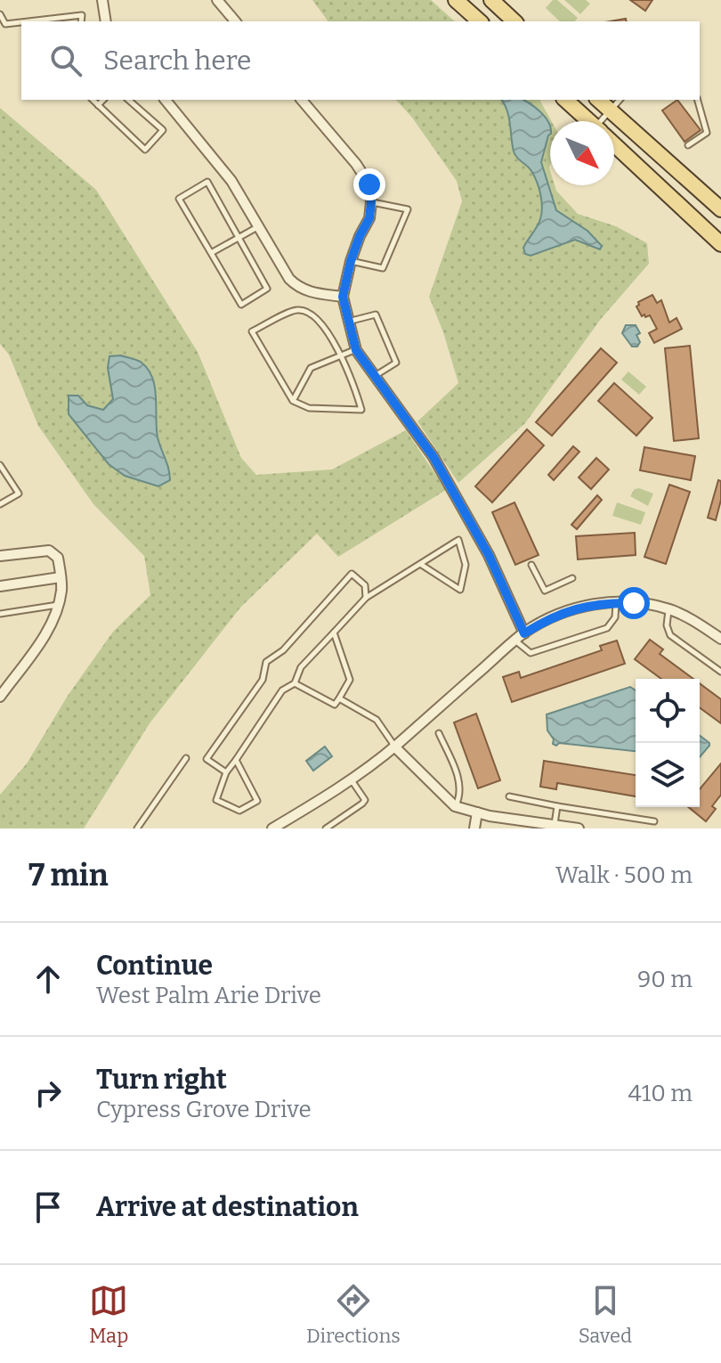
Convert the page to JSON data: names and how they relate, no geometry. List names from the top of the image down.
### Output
{
  "north": "bottom right",
  "page": {
    "search": "Search here",
    "heading": ["7 min", "Walk · 500 m"],
    "list": [
      ["Continue", "West Palm Arie Drive", "90 m"],
      ["Turn right", "Cypress Grove Drive", "410 m"],
      "Arrive at destination"
    ],
    "nav": ["Map", "Directions", "Saved"]
  }
}
